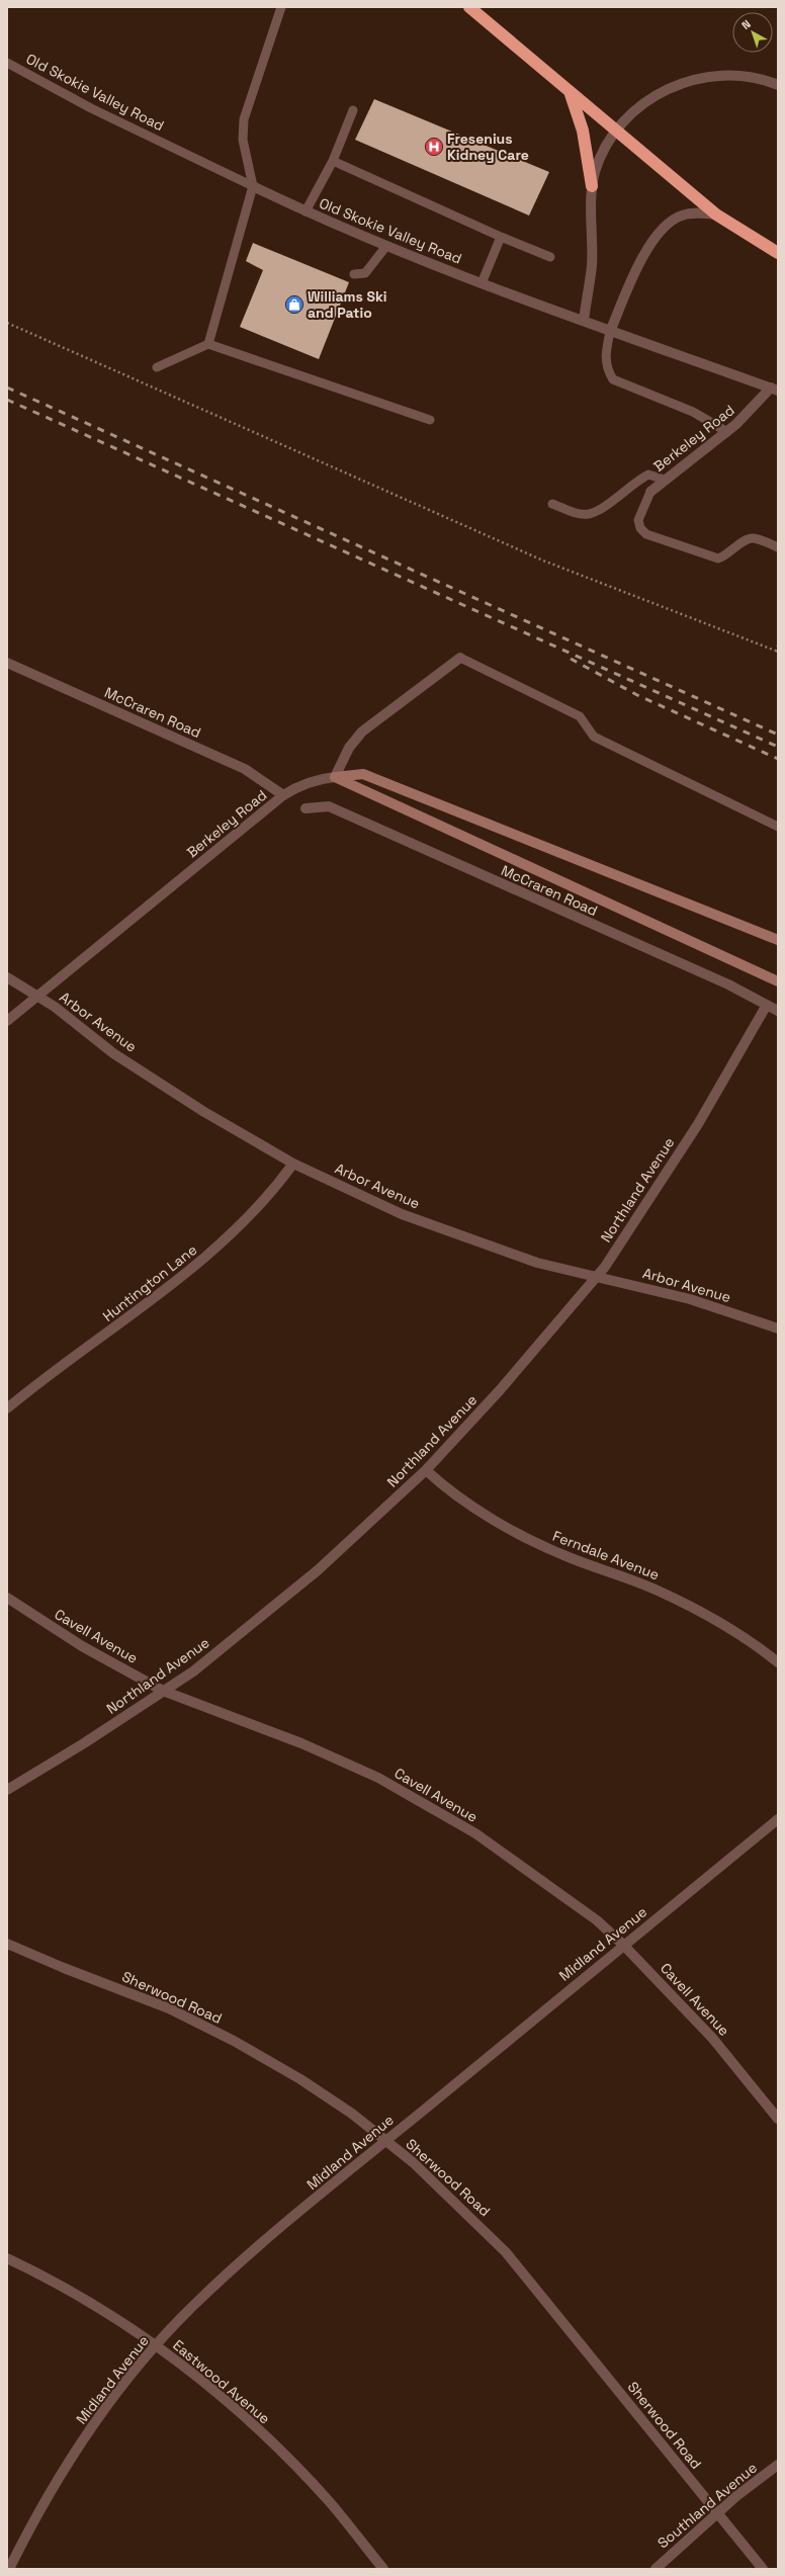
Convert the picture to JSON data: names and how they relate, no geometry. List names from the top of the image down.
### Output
{
  "streets": {
    "street": [
      "Old Skokie Valley Road",
      "Berkeley Road",
      "McCraren Road",
      "Arbor Avenue",
      "Northland Avenue",
      "Huntington Lane",
      "Ferndale Avenue",
      "Cavell Avenue",
      "Midland Avenue",
      "Sherwood Road",
      "Eastwood Avenue",
      "Southland Avenue"
    ]
  },
  "crossings": [
    ["Old Skokie Valley Road", "Berkeley Road"],
    ["Berkeley Road", "McCraren Road"],
    ["Berkeley Road", "Arbor Avenue"],
    ["McCraren Road", "Northland Avenue"],
    ["Arbor Avenue", "Northland Avenue"],
    ["Arbor Avenue", "Huntington Lane"],
    ["Northland Avenue", "Ferndale Avenue"],
    ["Northland Avenue", "Cavell Avenue"],
    ["Cavell Avenue", "Midland Avenue"],
    ["Midland Avenue", "Sherwood Road"],
    ["Midland Avenue", "Eastwood Avenue"],
    ["Sherwood Road", "Southland Avenue"]
  ],
  "places": {
    "hospital": ["Fresenius Kidney Care"],
    "shop": ["Williams Ski and Patio"]
  },
  "north": "top left"
}
